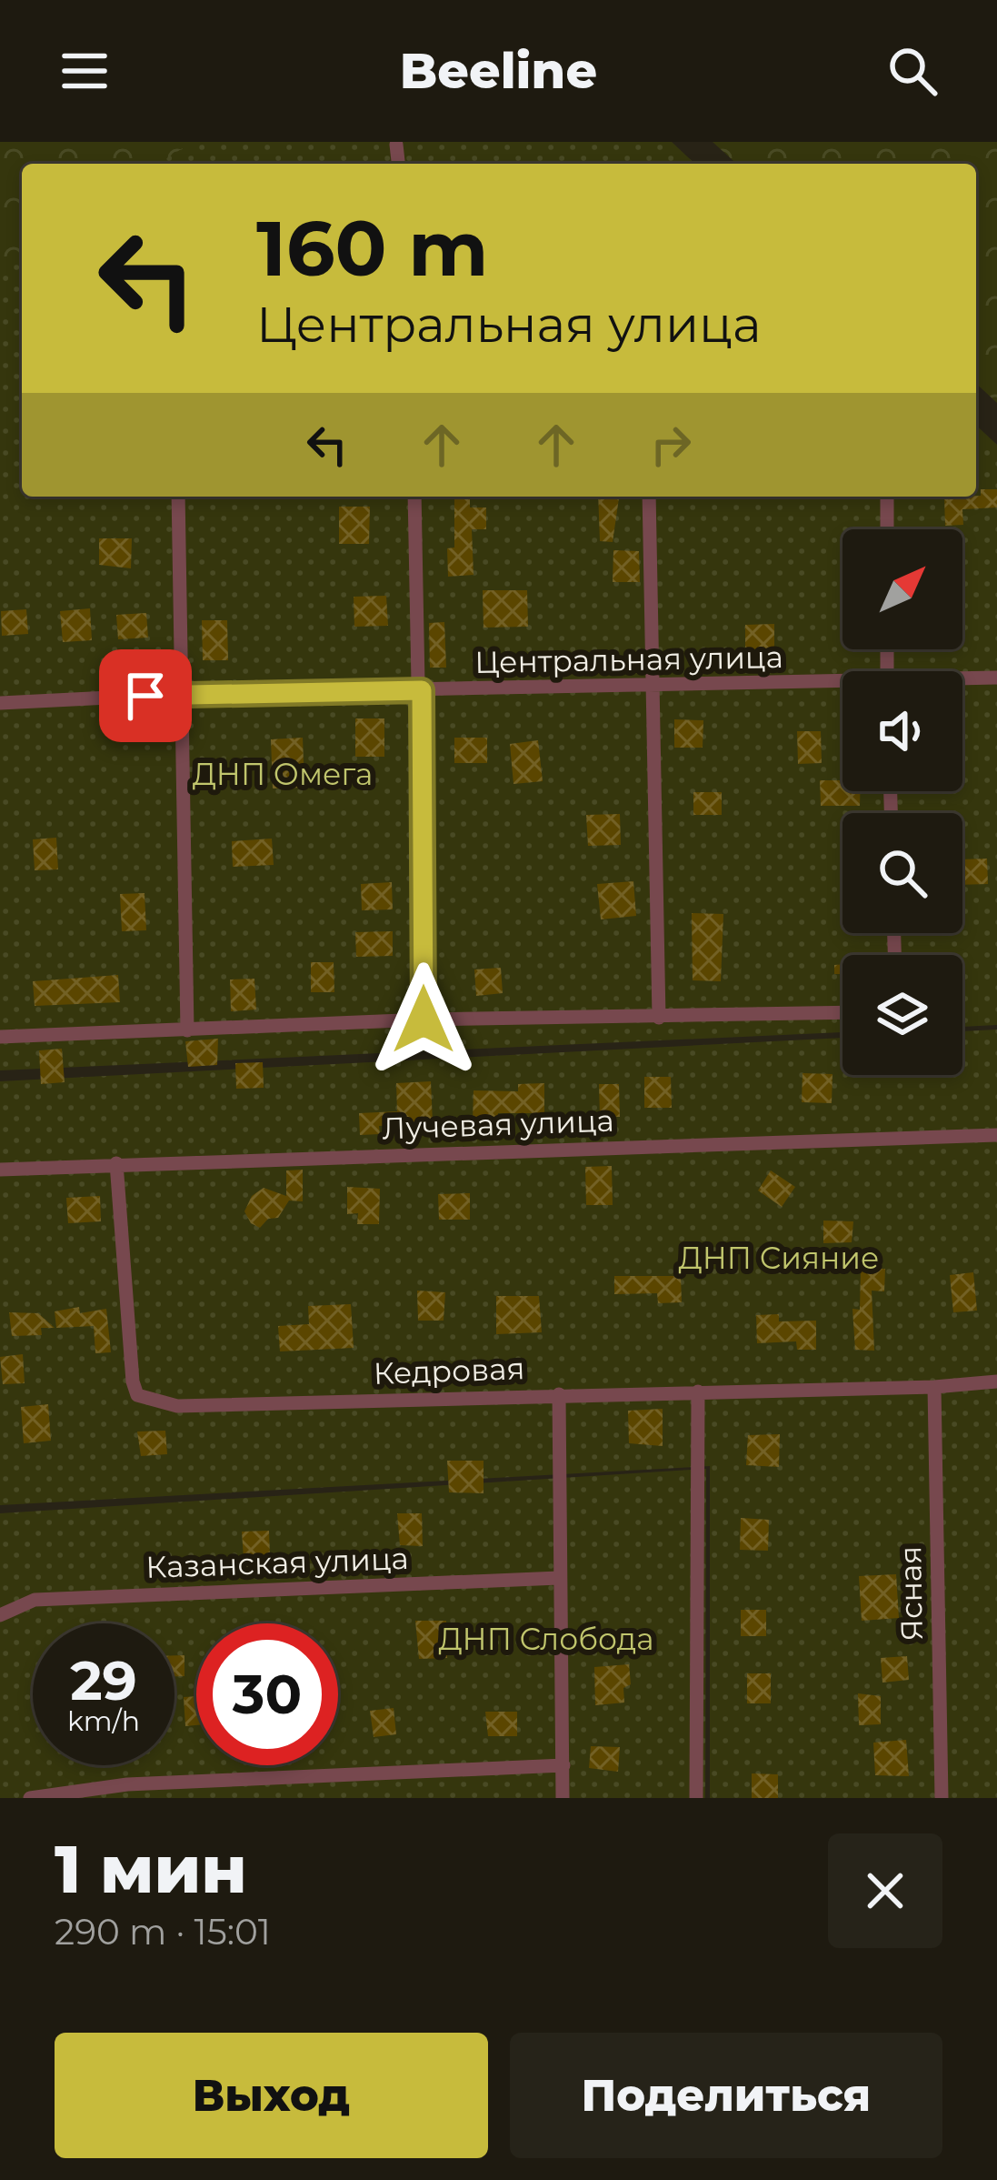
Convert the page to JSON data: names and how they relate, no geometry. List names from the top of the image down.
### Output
{
  "streets": {
    "street": [
      "Центральная улица",
      "Лучевая улица",
      "Кедровая",
      "Казанская улица",
      "Ясная"
    ]
  },
  "crossings": [
    ["Лучевая улица", "Кедровая"],
    ["Кедровая", "Ясная"]
  ],
  "parks": ["ДНП Омега", "ДНП Сияние", "ДНП Слобода"],
  "north": "top right",
  "page": {
    "header": "Beeline",
    "turn": ["160 m", "Центральная улица"],
    "speed": "29 km/h",
    "limit": "30",
    "heading": ["1 мин", "290 m · 15:01"],
    "buttons": ["Выход", "Поделиться"]
  }
}
